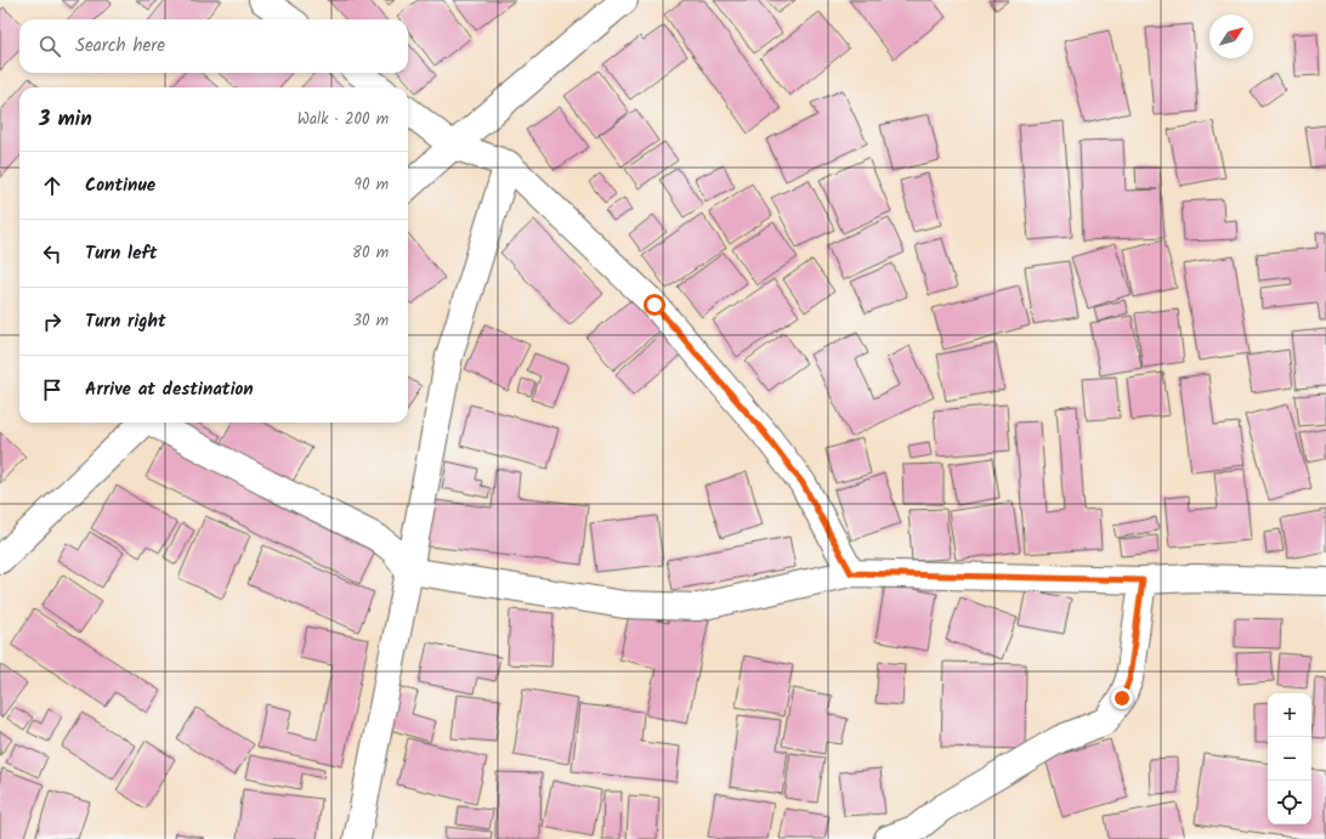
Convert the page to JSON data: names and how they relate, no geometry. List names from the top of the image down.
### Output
{
  "north": "top right",
  "page": {
    "search": "Search here",
    "heading": ["3 min", "Walk · 200 m"],
    "list": [
      ["Continue", "90 m"],
      ["Turn left", "80 m"],
      ["Turn right", "30 m"],
      "Arrive at destination"
    ],
    "map_buttons": ["+", "−"]
  }
}
